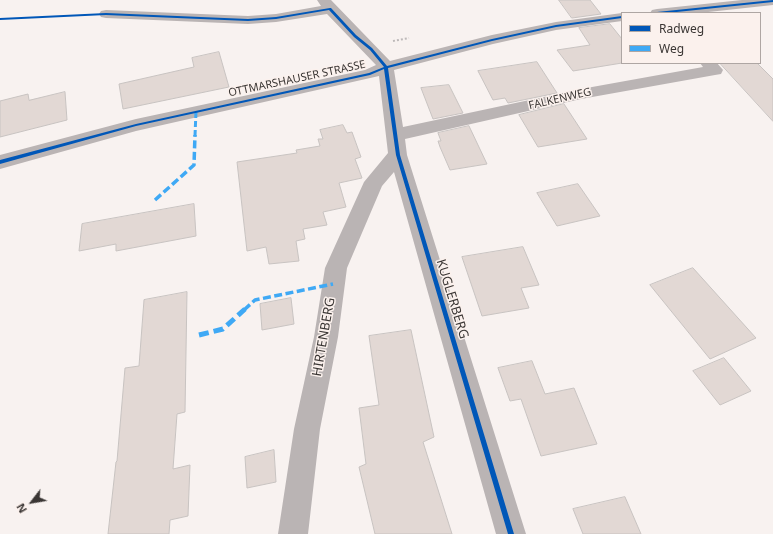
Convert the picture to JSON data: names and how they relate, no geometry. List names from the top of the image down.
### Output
{
  "streets": {
    "street": [
      "OTTMARSHAUSER STRASSE",
      "FALKENWEG",
      "KUGLERBERG",
      "HIRTENBERG"
    ]
  },
  "crossings": [
    ["OTTMARSHAUSER STRASSE", "KUGLERBERG"],
    ["FALKENWEG", "KUGLERBERG"],
    ["FALKENWEG", "HIRTENBERG"],
    ["KUGLERBERG", "HIRTENBERG"]
  ],
  "legend": ["Radweg", "Weg"],
  "north": "bottom left"
}
